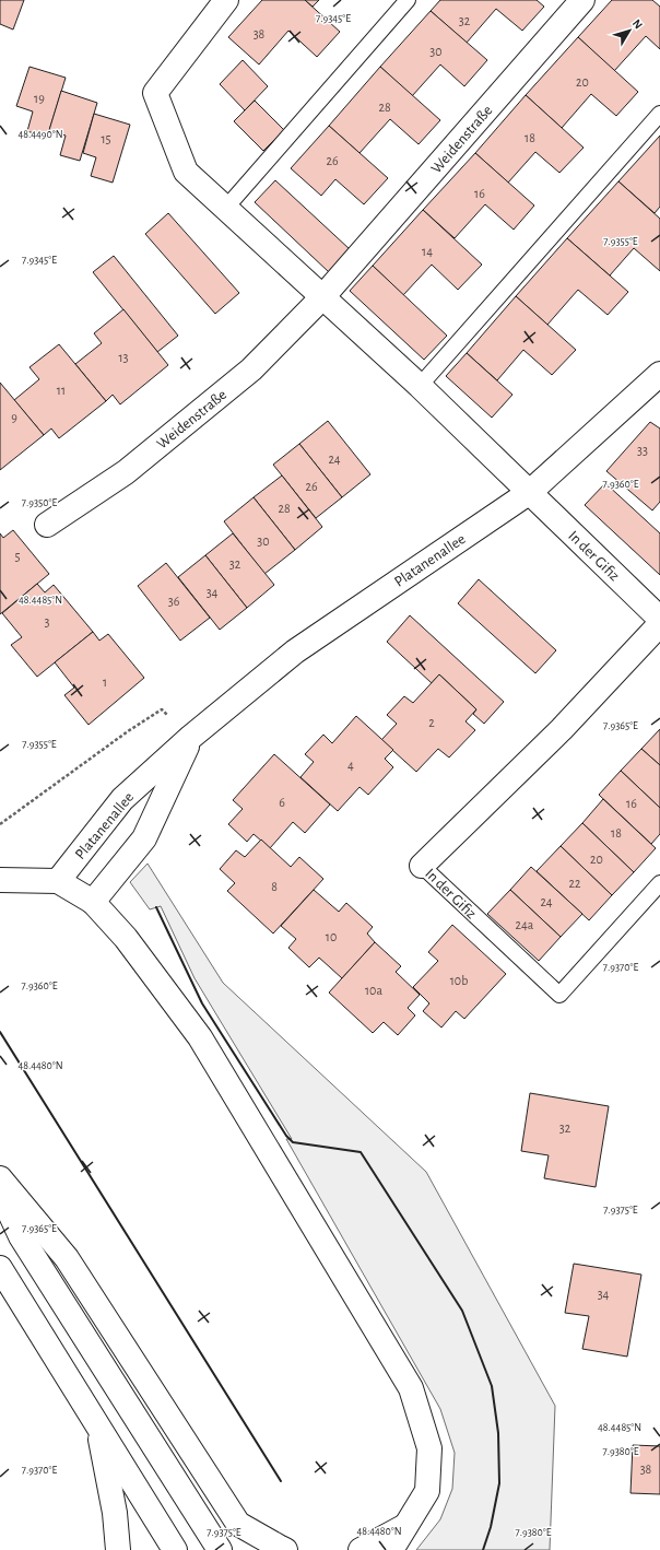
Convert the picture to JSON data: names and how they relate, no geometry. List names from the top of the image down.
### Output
{
  "streets": {
    "main road": ["Weidenstraße", "In der Gifiz", "Platanenallee"]
  },
  "crossings": [
    ["In der Gifiz", "Platanenallee"]
  ],
  "house_numbers": [
    "32",
    "38",
    "30",
    "20",
    "19",
    "28",
    "18",
    "15",
    "26",
    "16",
    "14",
    "13",
    "11",
    "9",
    "33",
    "24",
    "26",
    "28",
    "30",
    "5",
    "32",
    "34",
    "36",
    "3",
    "1",
    "2",
    "4",
    "6",
    "16",
    "18",
    "20",
    "22",
    "8",
    "24",
    "24a",
    "10",
    "10b",
    "10a",
    "32",
    "34",
    "38"
  ],
  "north": "top right",
  "coordinates": [
    "7.9345°E",
    "48.4490°N",
    "7.9355°E",
    "7.9360°E",
    "7.9350°E",
    "48.4485°N",
    "7.9365°E",
    "7.9370°E",
    "48.4480°N",
    "7.9375°E",
    "7.9380°E"
  ]
}
